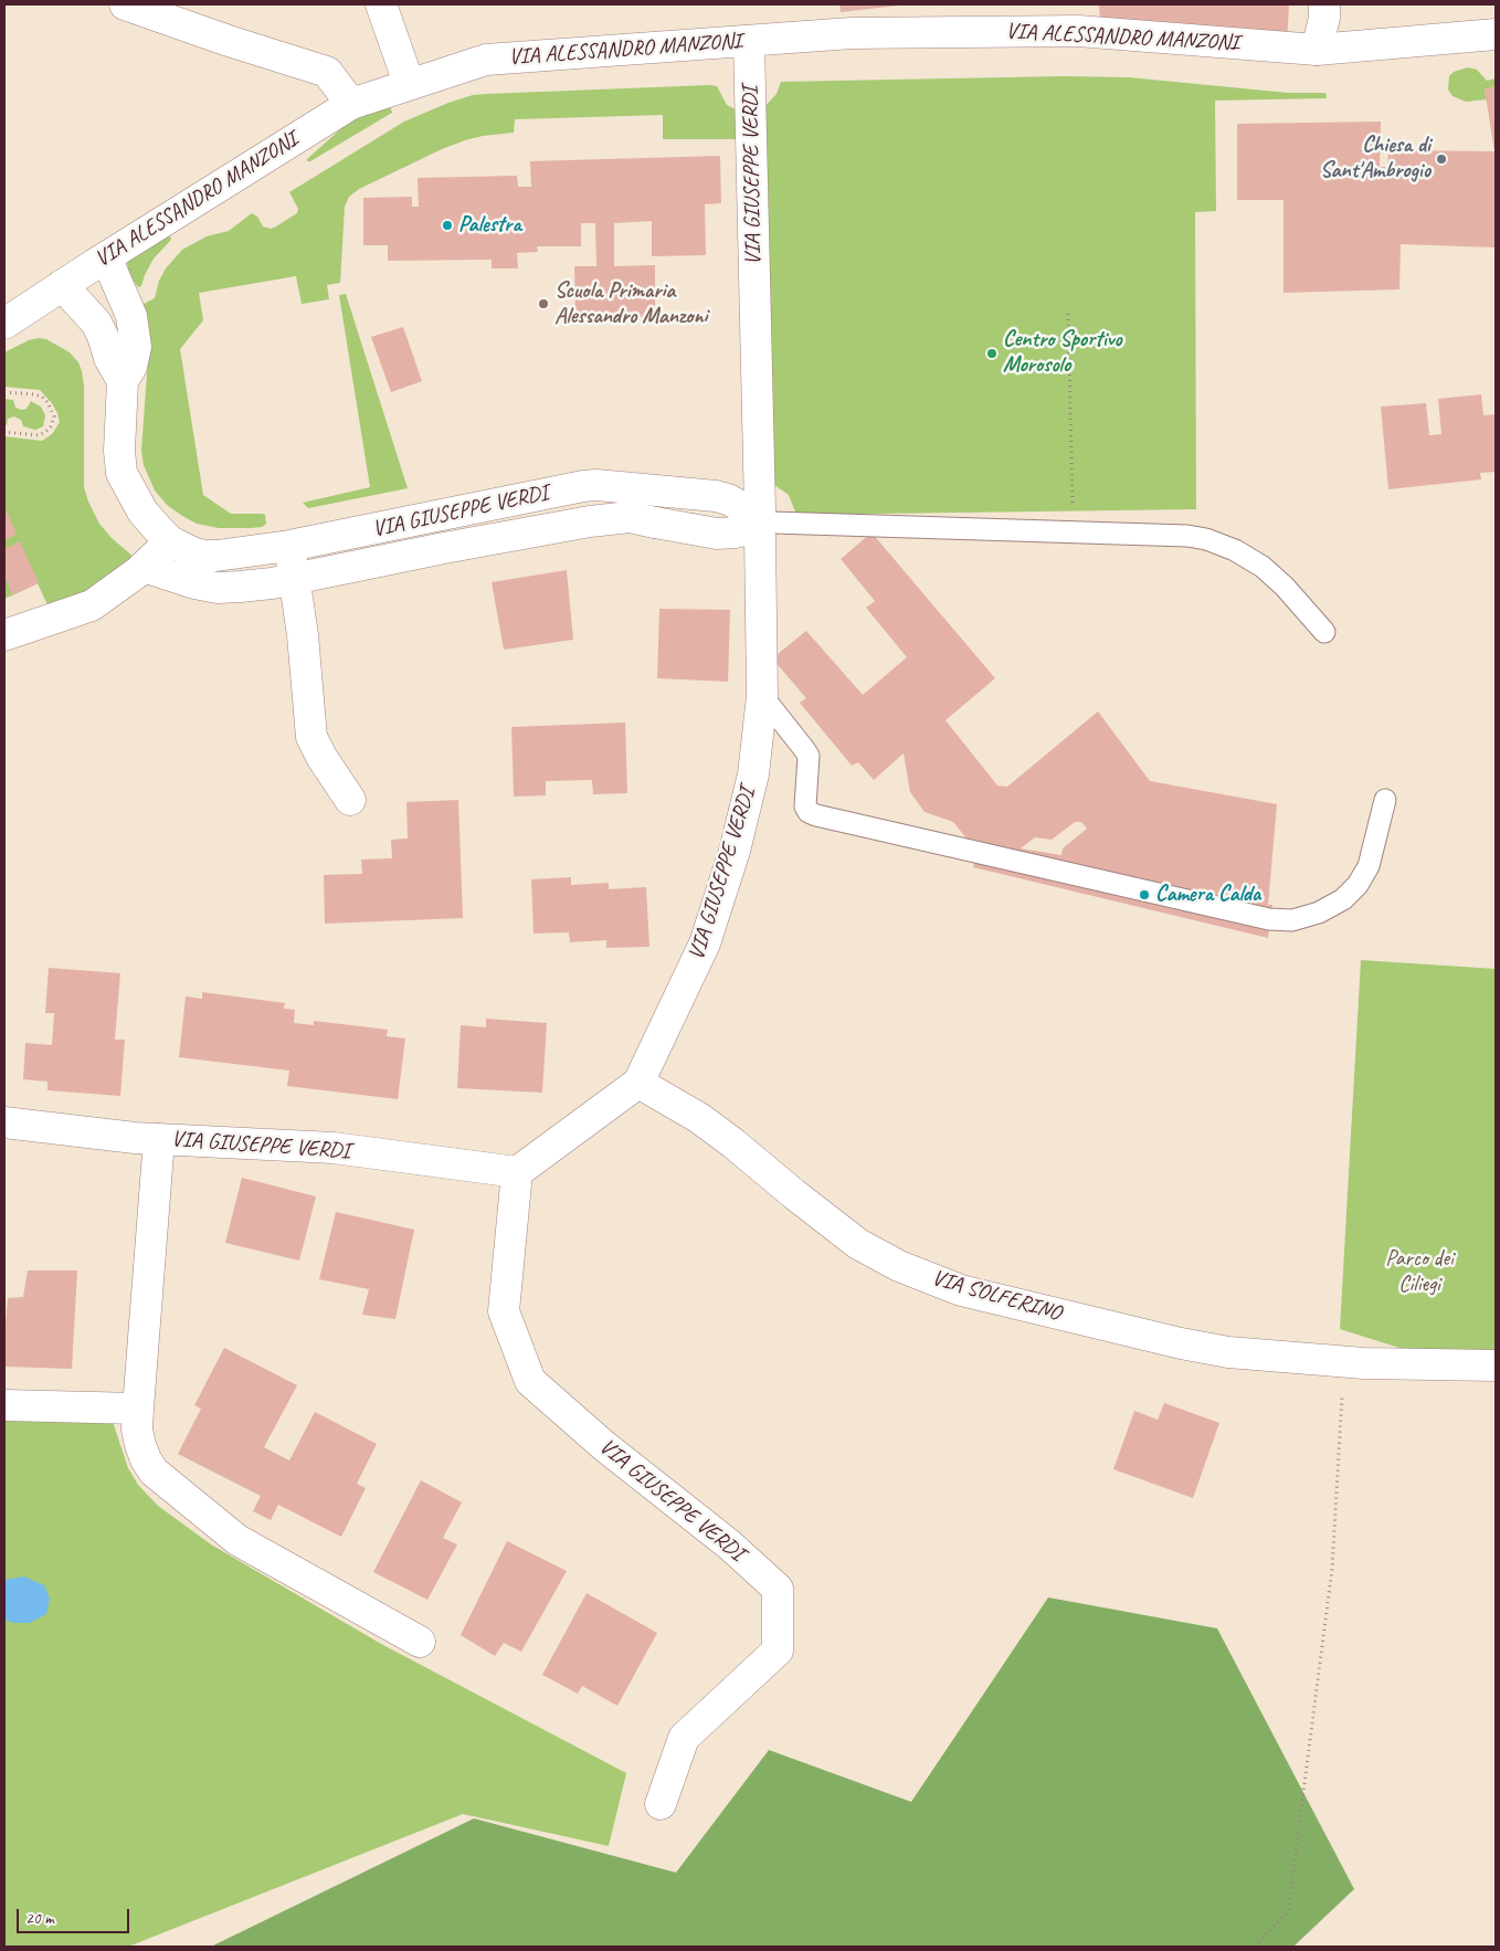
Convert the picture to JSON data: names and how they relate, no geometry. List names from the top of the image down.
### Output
{
  "streets": {
    "street": ["VIA ALESSANDRO MANZONI", "VIA GIUSEPPE VERDI", "VIA SOLFERINO"]
  },
  "crossings": [
    ["VIA ALESSANDRO MANZONI", "VIA GIUSEPPE VERDI"],
    ["VIA GIUSEPPE VERDI", "VIA SOLFERINO"]
  ],
  "parks": ["Parco dei Ciliegi"],
  "places": [
    "Chiesa di Sant'Ambrogio",
    "Palestra",
    "Scuola Primaria Alessandro Manzoni",
    "Centro Sportivo Morosolo",
    "Camera Calda"
  ],
  "scale_bar": "20 m"
}
